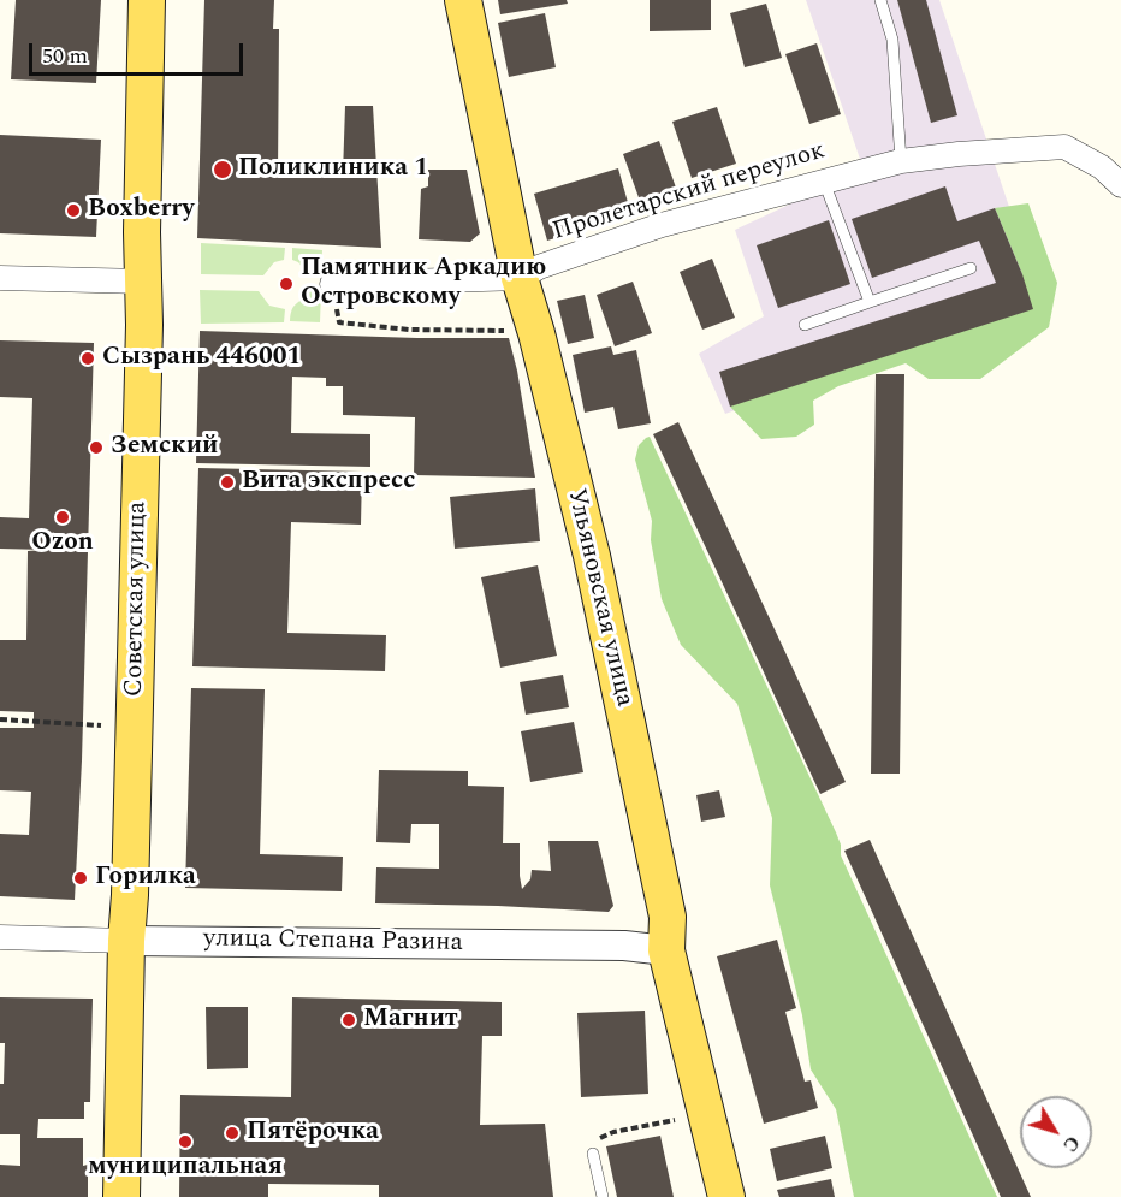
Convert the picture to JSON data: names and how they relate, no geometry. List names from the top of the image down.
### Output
{
  "streets": {
    "main road": ["Ульяновская улица", "Советская улица"],
    "street": ["Пролетарский переулок", "улица Степана Разина"]
  },
  "crossings": [
    ["Пролетарский переулок", "Ульяновская улица"],
    ["Ульяновская улица", "улица Степана Разина"],
    ["Советская улица", "улица Степана Разина"]
  ],
  "places": [
    "Поликлиника 1",
    "Boxberry",
    "Памятник Аркадию Островскому",
    "Сызрань 446001",
    "Земский",
    "Вита экспресс",
    "Ozon",
    "Горилка",
    "Магнит",
    "Пятёрочка",
    "муниципальная"
  ],
  "scale_bar": "50 m",
  "north": "bottom right"
}
